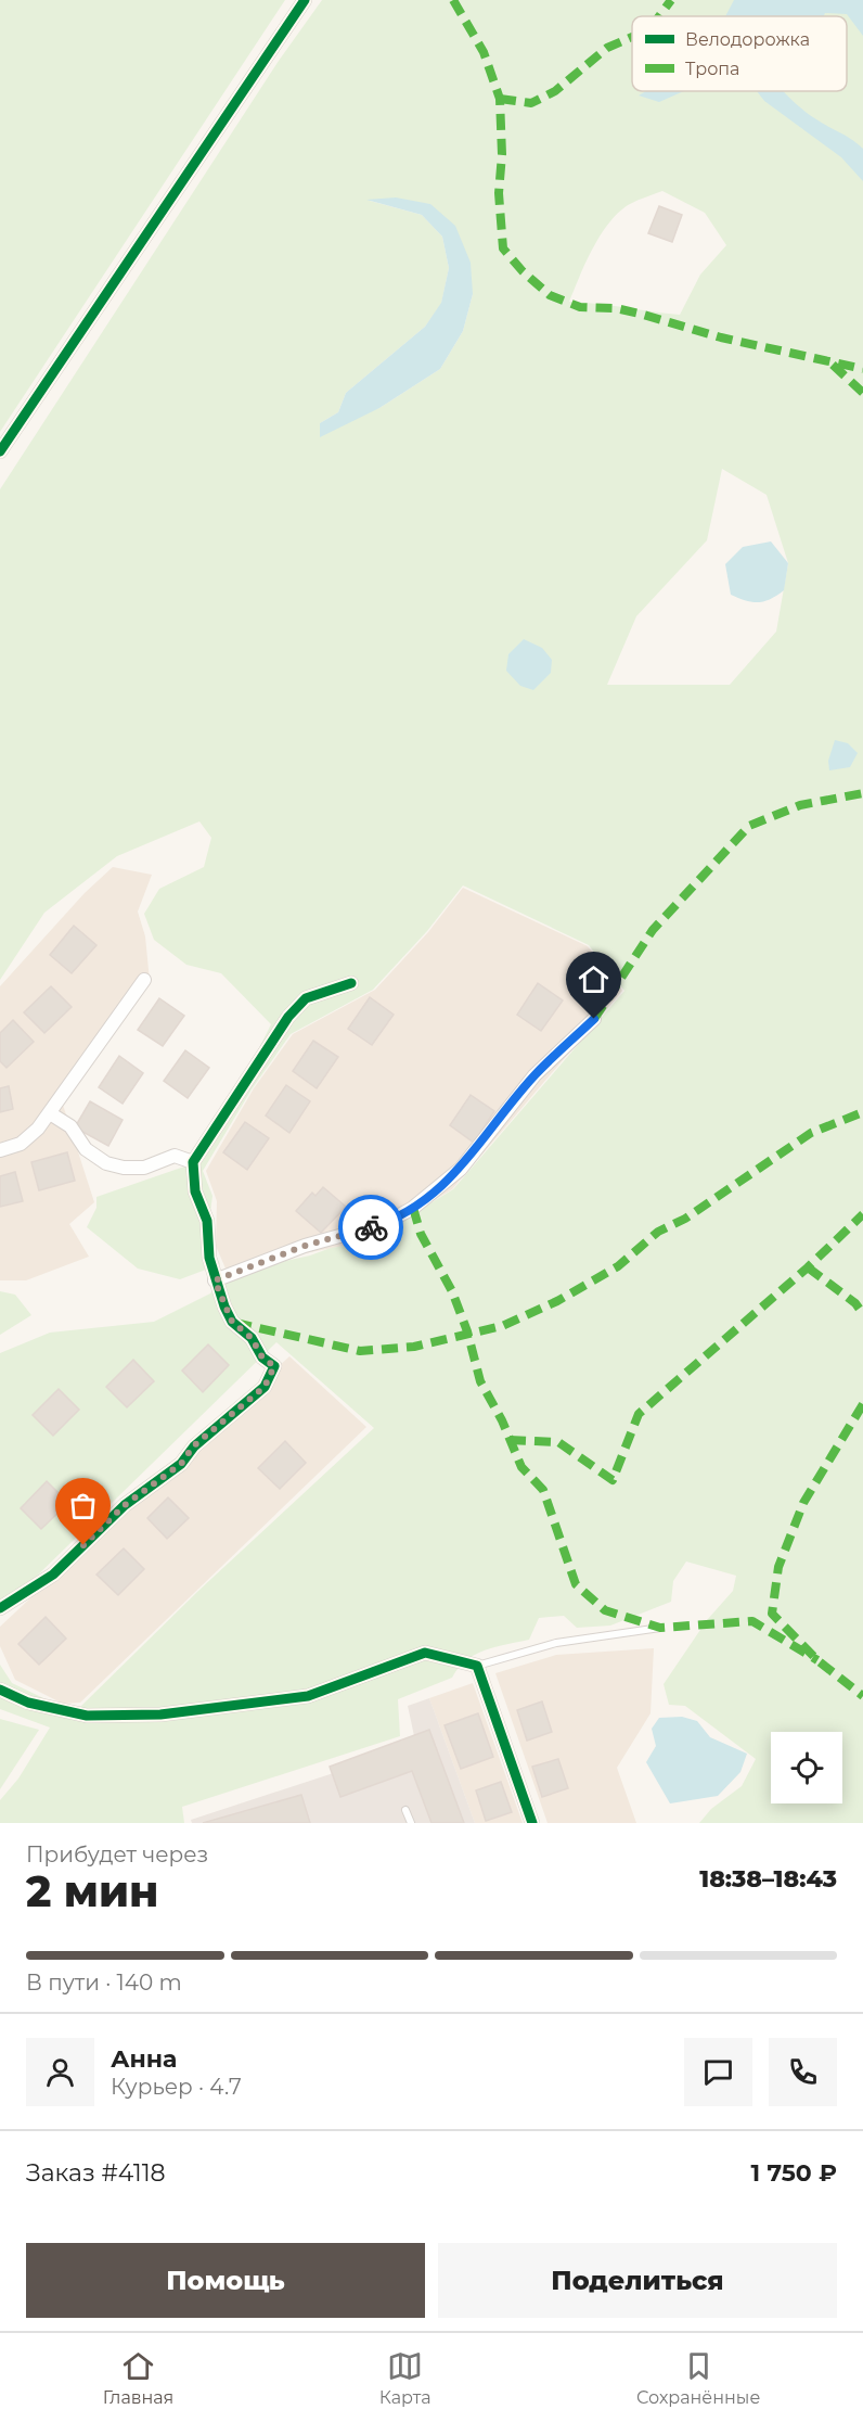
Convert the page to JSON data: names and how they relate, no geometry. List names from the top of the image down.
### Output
{
  "legend": ["Велодорожка", "Тропа"],
  "page": {
    "heading": ["2 мин", "Прибудет через", "18:38–18:43"],
    "panel": [
      "Анна",
      "Курьер · 4.7",
      "Заказ #4118",
      "1 750 ₽"
    ],
    "bar": "В пути · 140 m",
    "buttons": ["Помощь", "Поделиться"],
    "tabs": ["Главная", "Карта", "Сохранённые"]
  }
}
